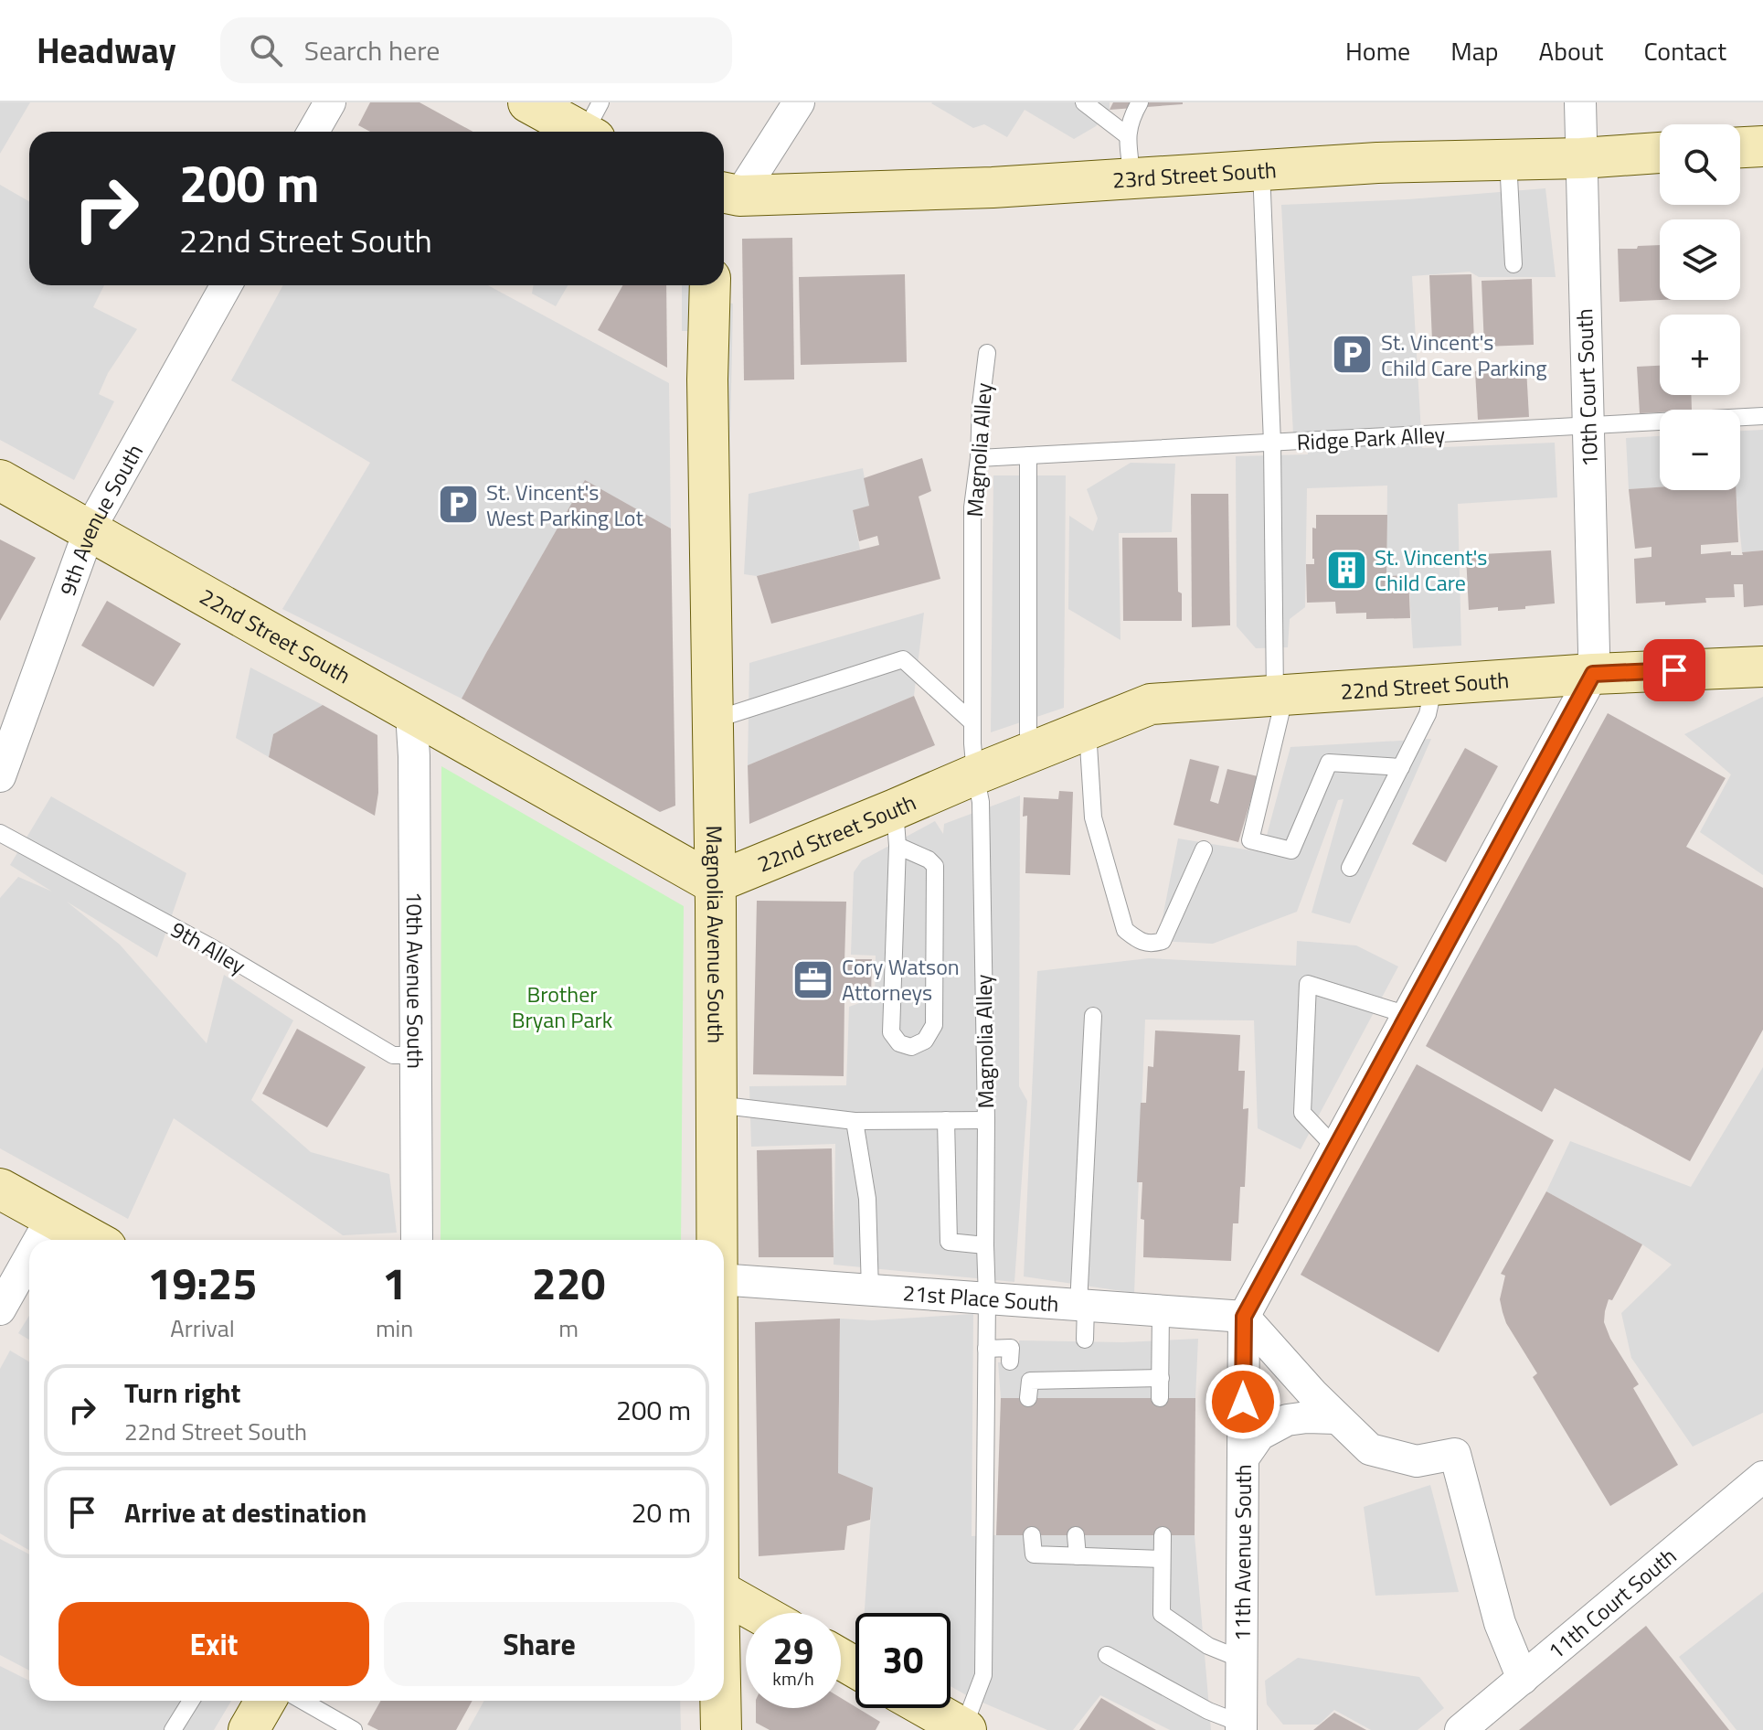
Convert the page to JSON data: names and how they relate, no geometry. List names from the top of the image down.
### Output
{
  "streets": {
    "street": [
      "23rd Street South",
      "10th Court South",
      "9th Avenue South",
      "22nd Street South",
      "Magnolia Avenue South",
      "10th Avenue South",
      "21st Place South",
      "11th Avenue South",
      "11th Court South"
    ],
    "lane": ["Ridge Park Alley", "Magnolia Alley", "9th Alley"]
  },
  "crossings": [
    ["23rd Street South", "10th Court South"],
    ["10th Court South", "Ridge Park Alley"],
    ["10th Court South", "22nd Street South"],
    ["10th Court South", "11th Avenue South"],
    ["Ridge Park Alley", "Magnolia Alley"],
    ["Magnolia Alley", "22nd Street South"],
    ["Magnolia Alley", "21st Place South"],
    ["9th Avenue South", "22nd Street South"],
    ["22nd Street South", "Magnolia Avenue South"],
    ["22nd Street South", "10th Avenue South"],
    ["22nd Street South", "11th Avenue South"],
    ["9th Alley", "10th Avenue South"],
    ["21st Place South", "11th Avenue South"]
  ],
  "parks": ["Brother Bryan Park"],
  "places": {
    "parking": ["St. Vincent's Child Care Parking", "St. Vincent's West Parking Lot"],
    "building": ["St. Vincent's Child Care"],
    "office": ["Cory Watson Attorneys"]
  },
  "page": {
    "header": "Headway",
    "search": "Search here",
    "nav": [
      "Home",
      "Map",
      "About",
      "Contact"
    ],
    "map_buttons": ["+", "−"],
    "turn": ["200 m", "22nd Street South"],
    "eta": [
      "19:25",
      "Arrival",
      "1",
      "min",
      "220",
      "m"
    ],
    "list": [
      {
        "name": "Turn right",
        "note": "22nd Street South",
        "value": "200 m"
      },
      {
        "name": "Arrive at destination",
        "value": "20 m"
      }
    ],
    "buttons": ["Exit", "Share"],
    "speed": "29 km/h",
    "limit": "30"
  }
}
